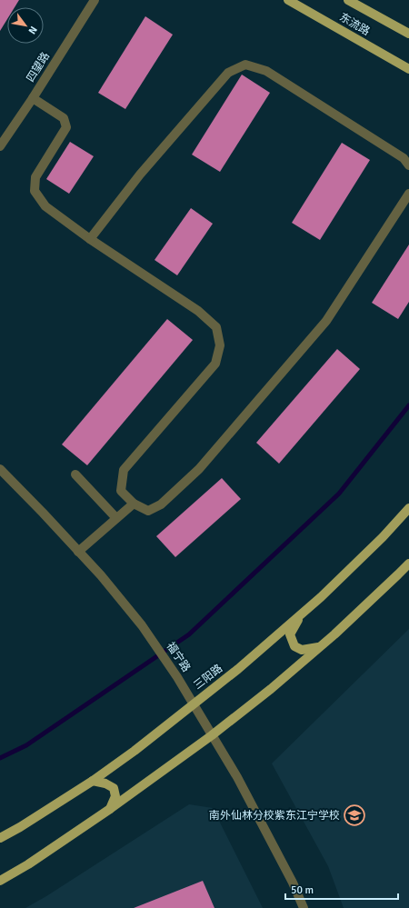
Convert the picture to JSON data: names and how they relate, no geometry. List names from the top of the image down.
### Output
{
  "streets": {
    "main road": ["东流路", "三阳路"],
    "street": ["四望路", "福宁路"]
  },
  "crossings": [
    ["福宁路", "三阳路"]
  ],
  "places": {
    "school or university": ["南外仙林分校紫东江宁学校"]
  },
  "scale_bar": "50 m",
  "north": "bottom right"
}
